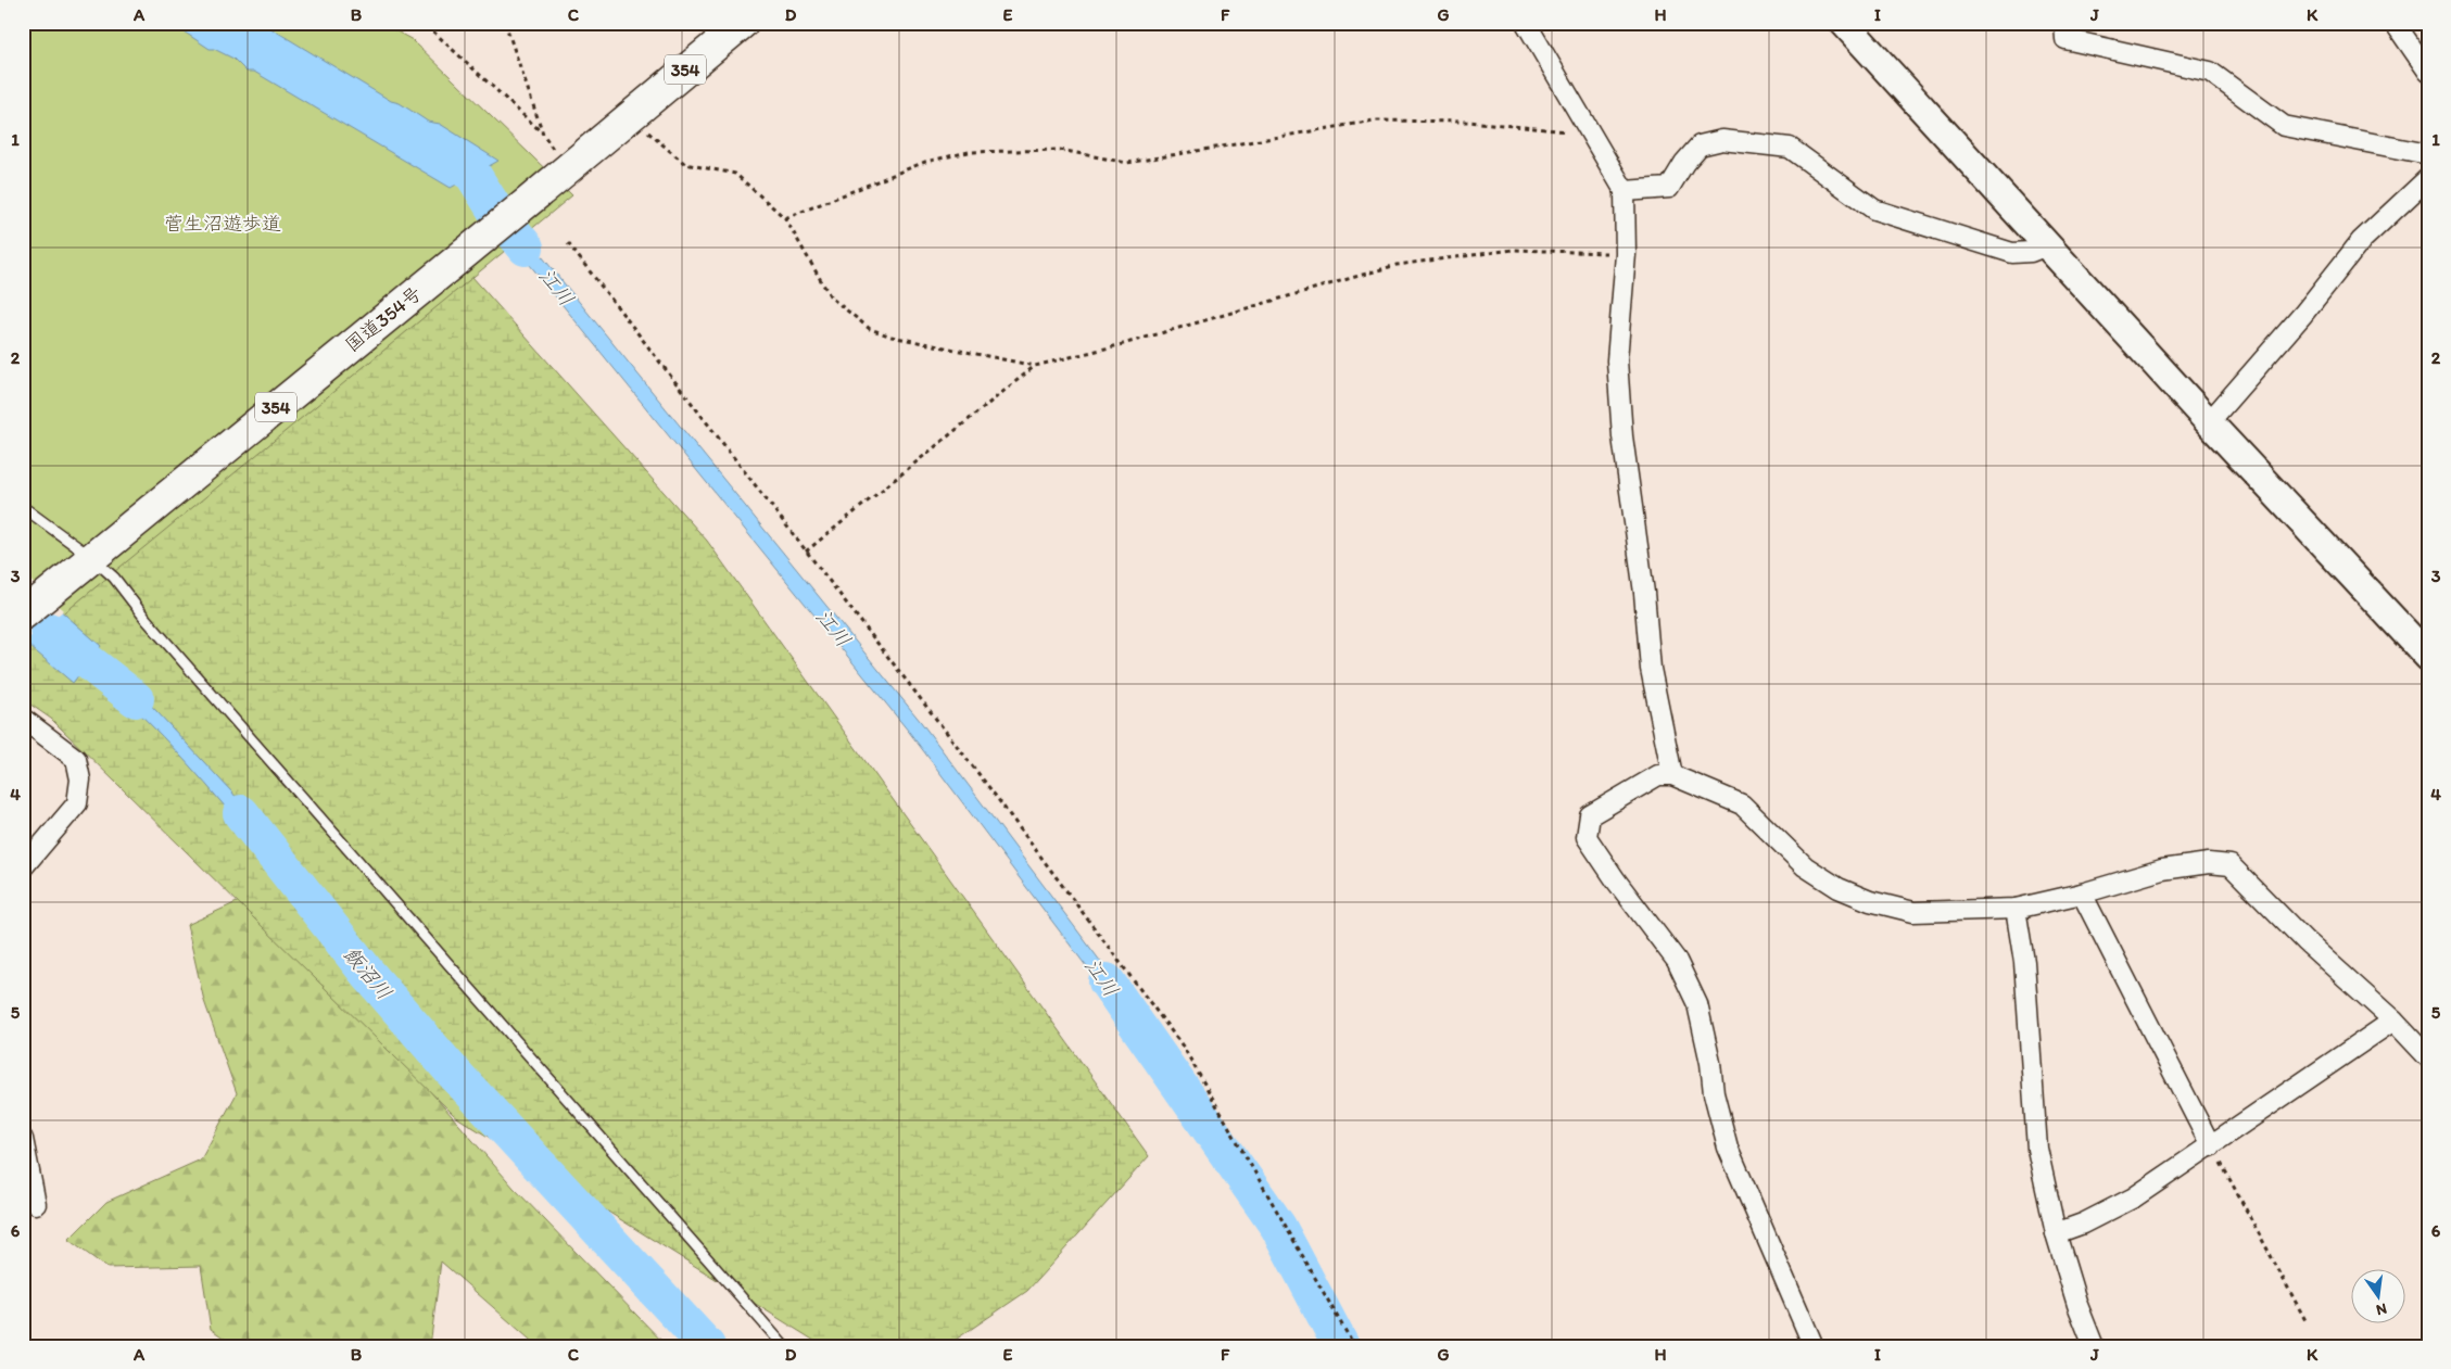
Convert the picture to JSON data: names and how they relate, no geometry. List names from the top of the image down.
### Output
{
  "streets": {
    "highway": ["354", "国道354号"]
  },
  "water": ["江川", "飯沼川"],
  "parks": ["菅生沼遊歩道"],
  "north": "bottom",
  "grid": {
    "columns": [
      "A",
      "B",
      "C",
      "D",
      "E",
      "F",
      "G",
      "H",
      "I",
      "J",
      "K"
    ],
    "rows": [
      "1",
      "2",
      "3",
      "4",
      "5",
      "6"
    ]
  }
}
